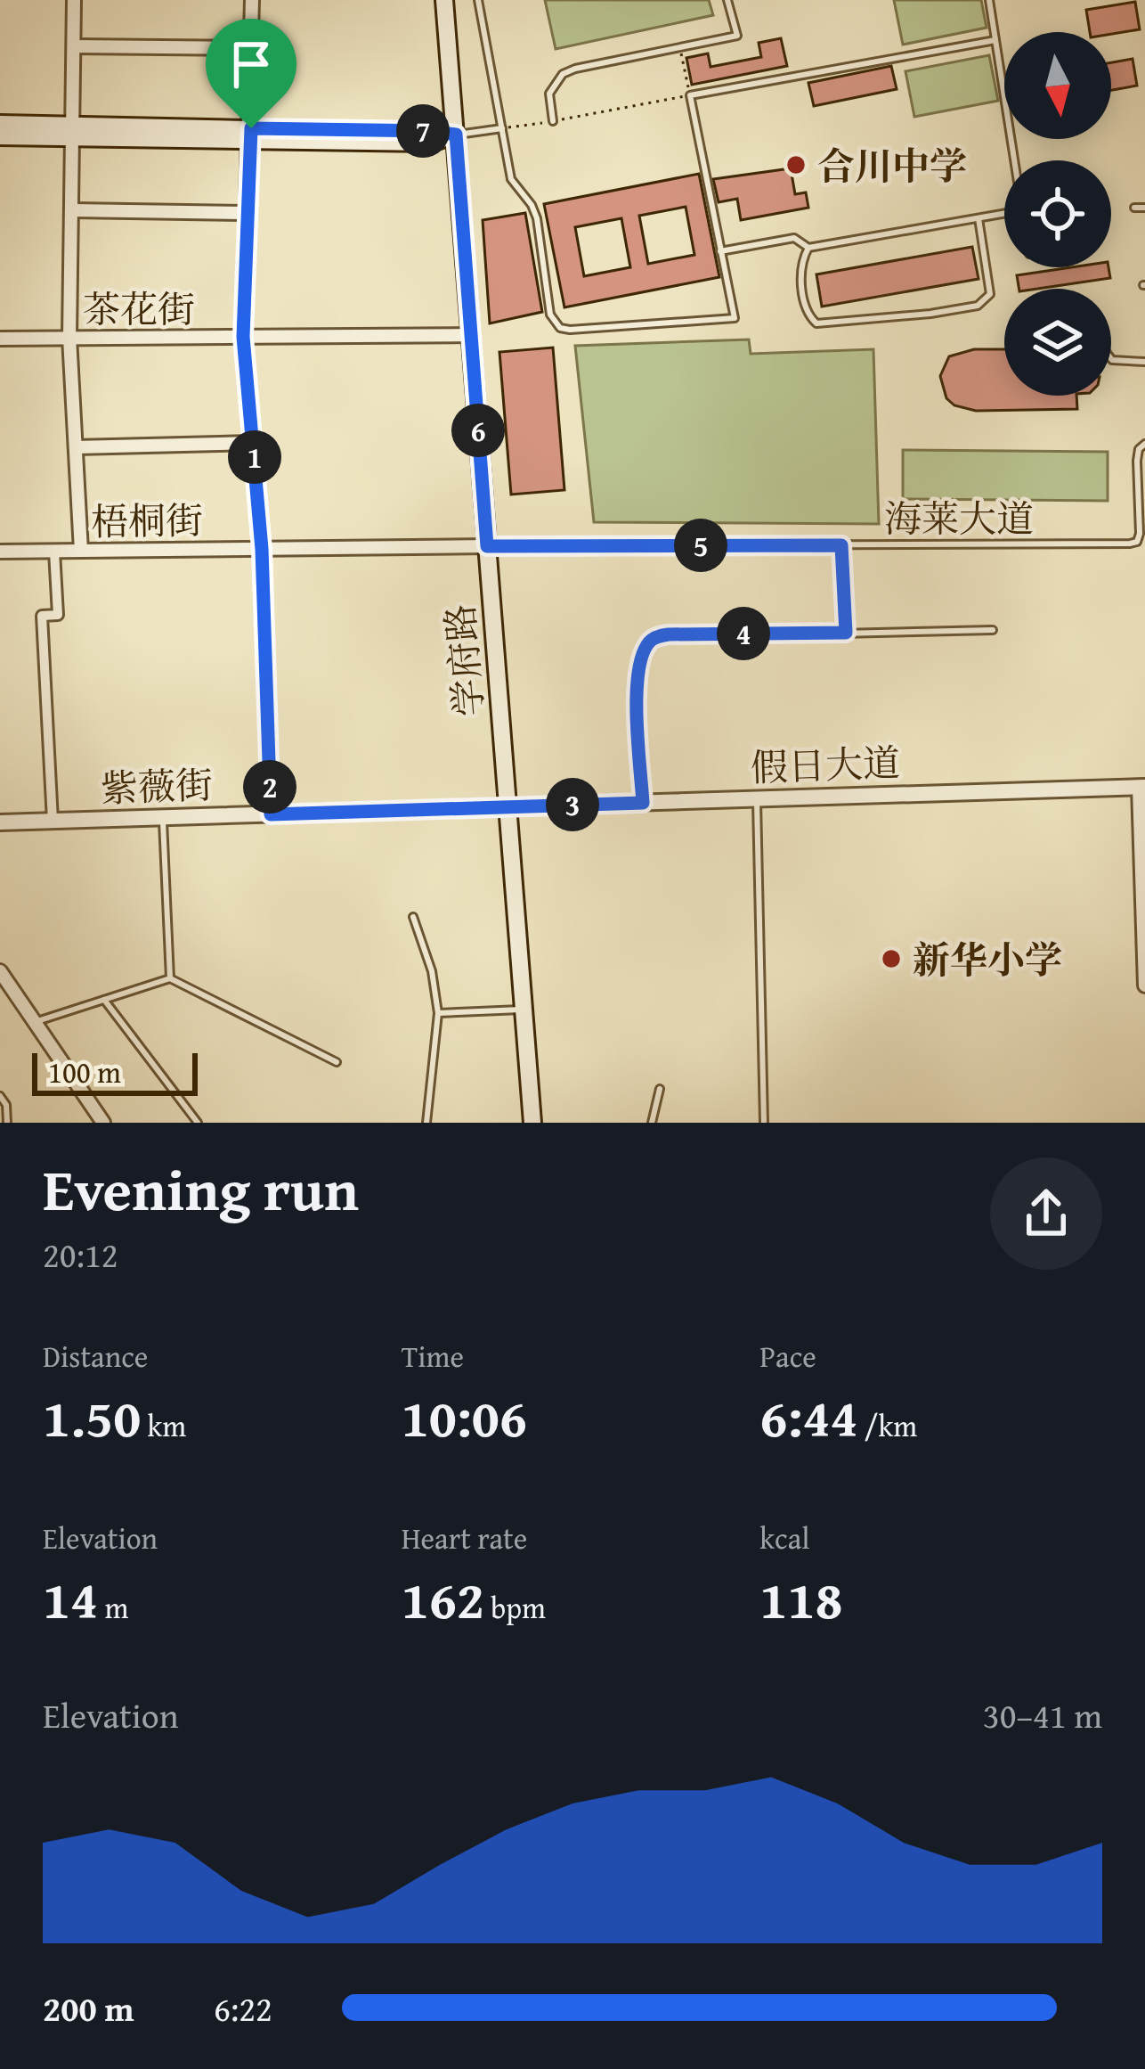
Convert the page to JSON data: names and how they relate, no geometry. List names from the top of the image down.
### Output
{
  "streets": {
    "main road": ["学府路"],
    "street": [
      "茶花街",
      "梧桐街",
      "假日大道",
      "紫薇街"
    ],
    "lane": ["海莱大道"]
  },
  "crossings": [
    ["茶花街", "学府路"],
    ["海莱大道", "梧桐街"],
    ["海莱大道", "学府路"],
    ["梧桐街", "学府路"],
    ["学府路", "假日大道"],
    ["学府路", "紫薇街"],
    ["假日大道", "紫薇街"]
  ],
  "places": ["合川中学", "新华小学"],
  "scale_bar": "100 m",
  "north": "bottom",
  "page": {
    "pins": [
      "7",
      "6",
      "1",
      "5",
      "4",
      "2",
      "3"
    ],
    "scale": "100 m",
    "heading": ["Evening run", "20:12"],
    "stats": [
      ["Distance", "1.50 km"],
      ["Time", "10:06"],
      ["Pace", "6:44 /km"],
      ["Elevation", "14 m"],
      ["Heart rate", "162 bpm"],
      ["kcal", "118"]
    ],
    "chart": ["Elevation", "30–41 m"],
    "list": [
      {
        "name": "200 m",
        "note": "6:22"
      }
    ]
  }
}
